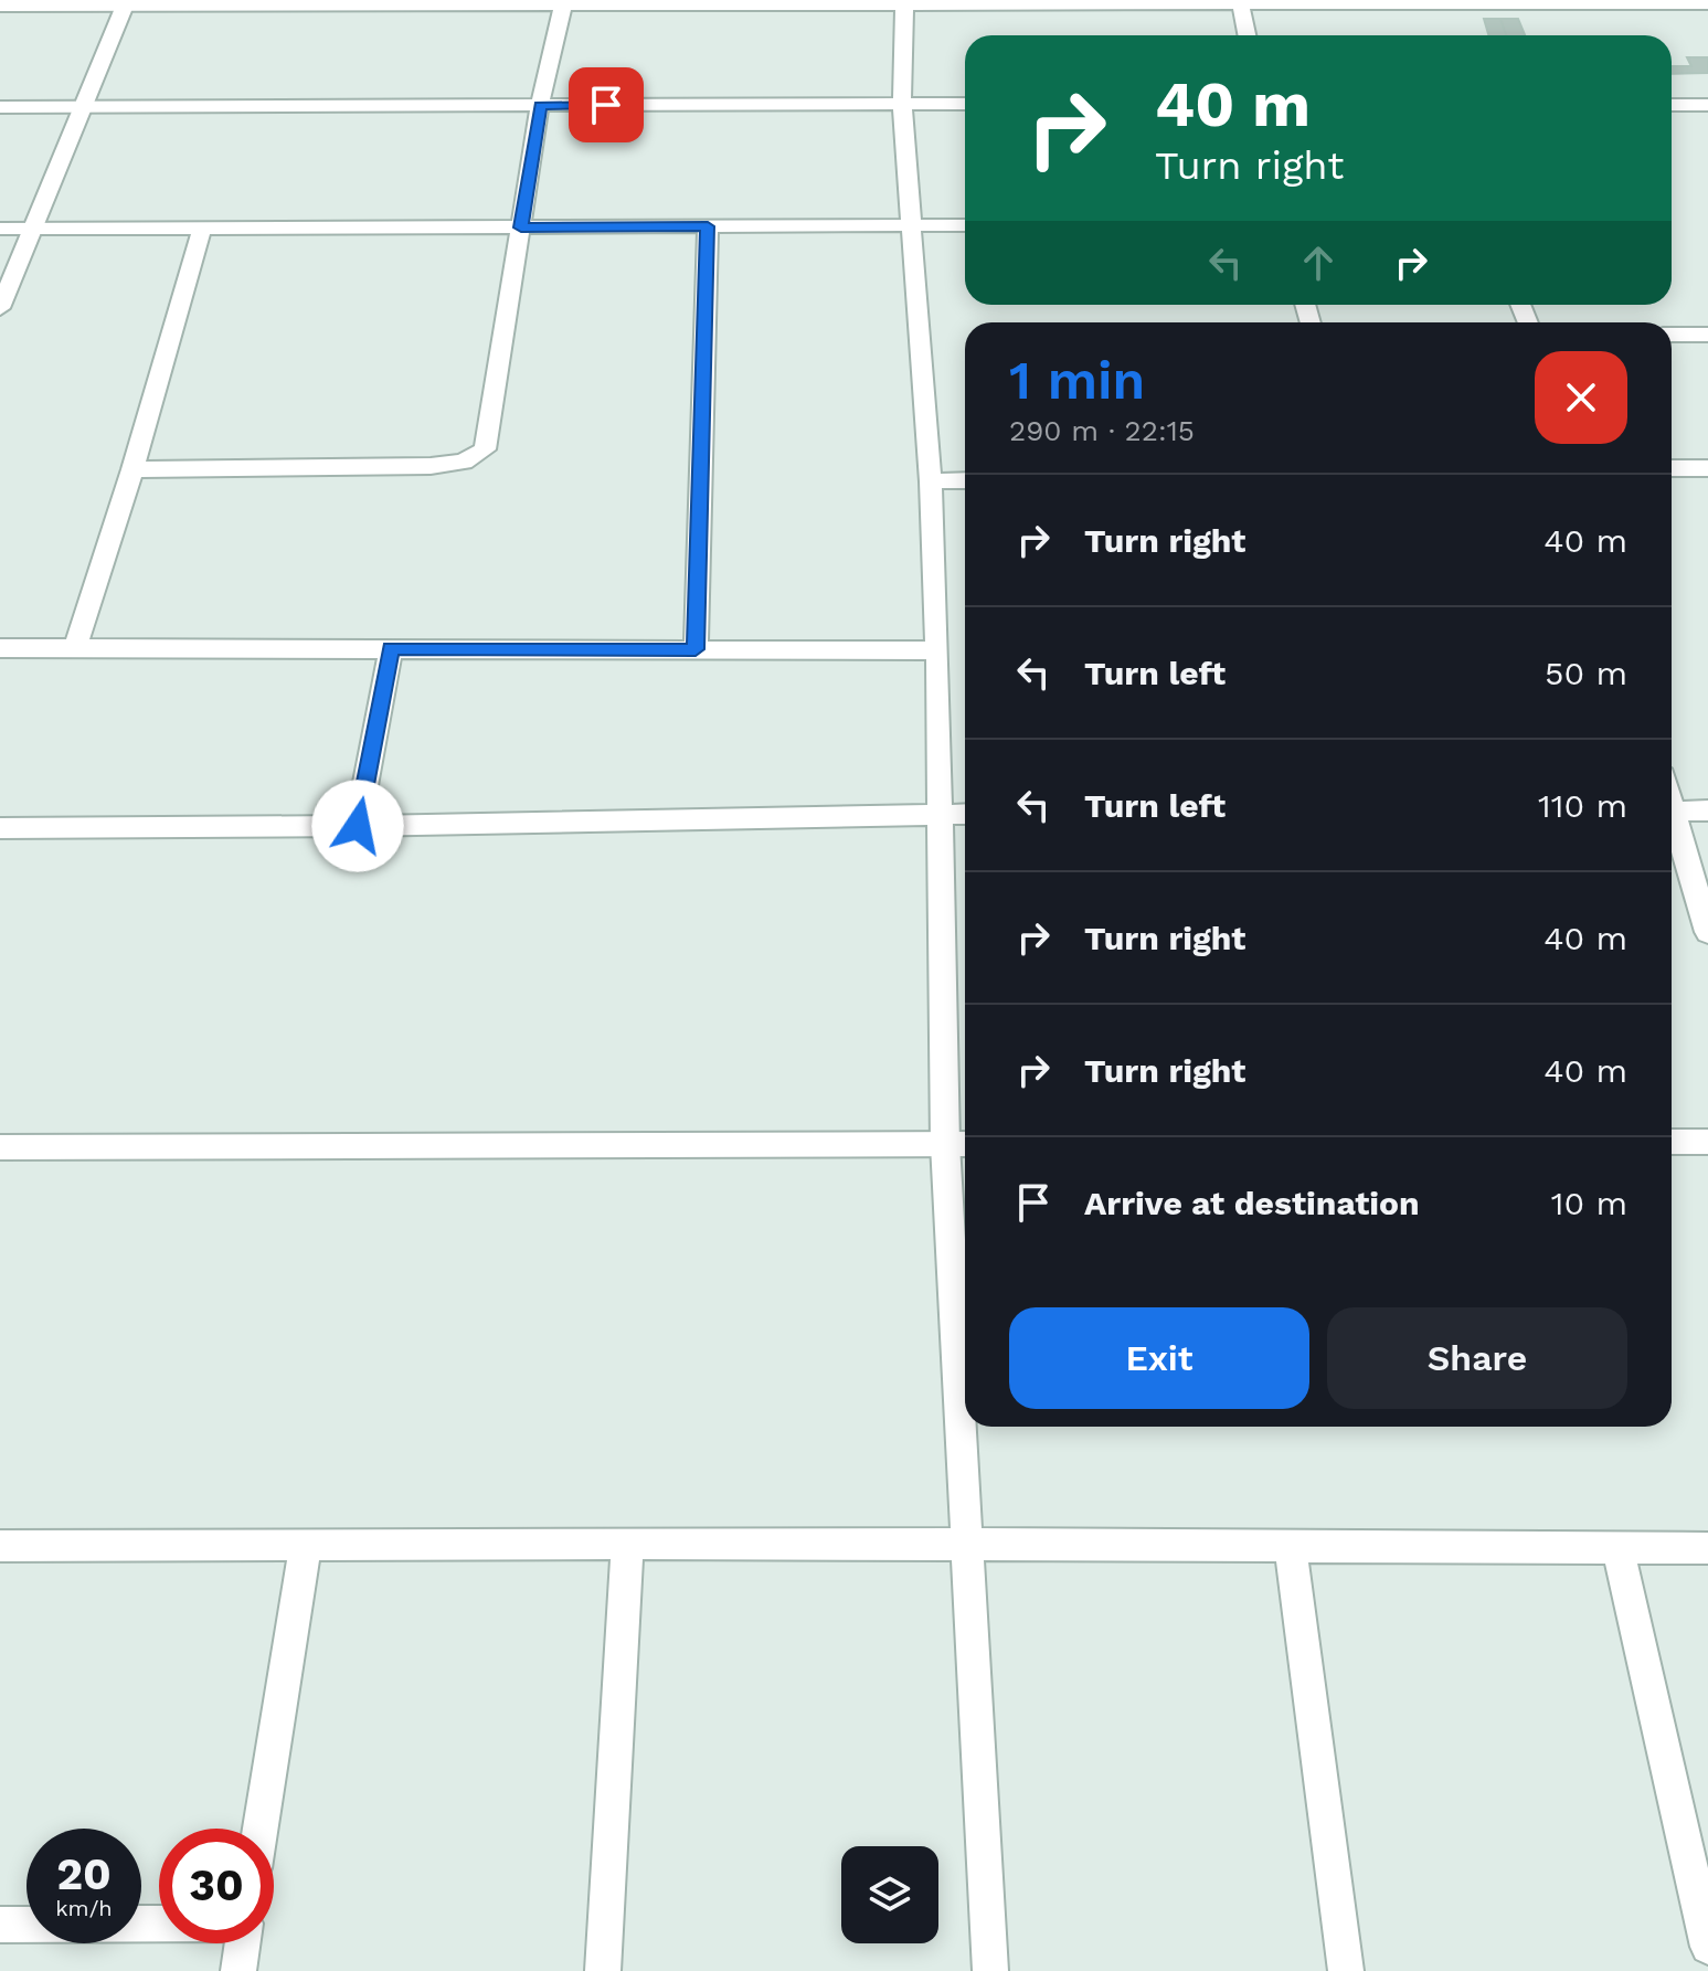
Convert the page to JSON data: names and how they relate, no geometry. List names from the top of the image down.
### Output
{
  "page": {
    "turn": ["40 m", "Turn right"],
    "heading": ["1 min", "290 m · 22:15"],
    "list": [
      {
        "name": "Turn right",
        "value": "40 m"
      },
      {
        "name": "Turn left",
        "value": "50 m"
      },
      {
        "name": "Turn left",
        "value": "110 m"
      },
      {
        "name": "Turn right",
        "value": "40 m"
      },
      {
        "name": "Turn right",
        "value": "40 m"
      },
      {
        "name": "Arrive at destination",
        "value": "10 m"
      }
    ],
    "buttons": ["Exit", "Share"],
    "speed": "20 km/h",
    "limit": "30"
  }
}
